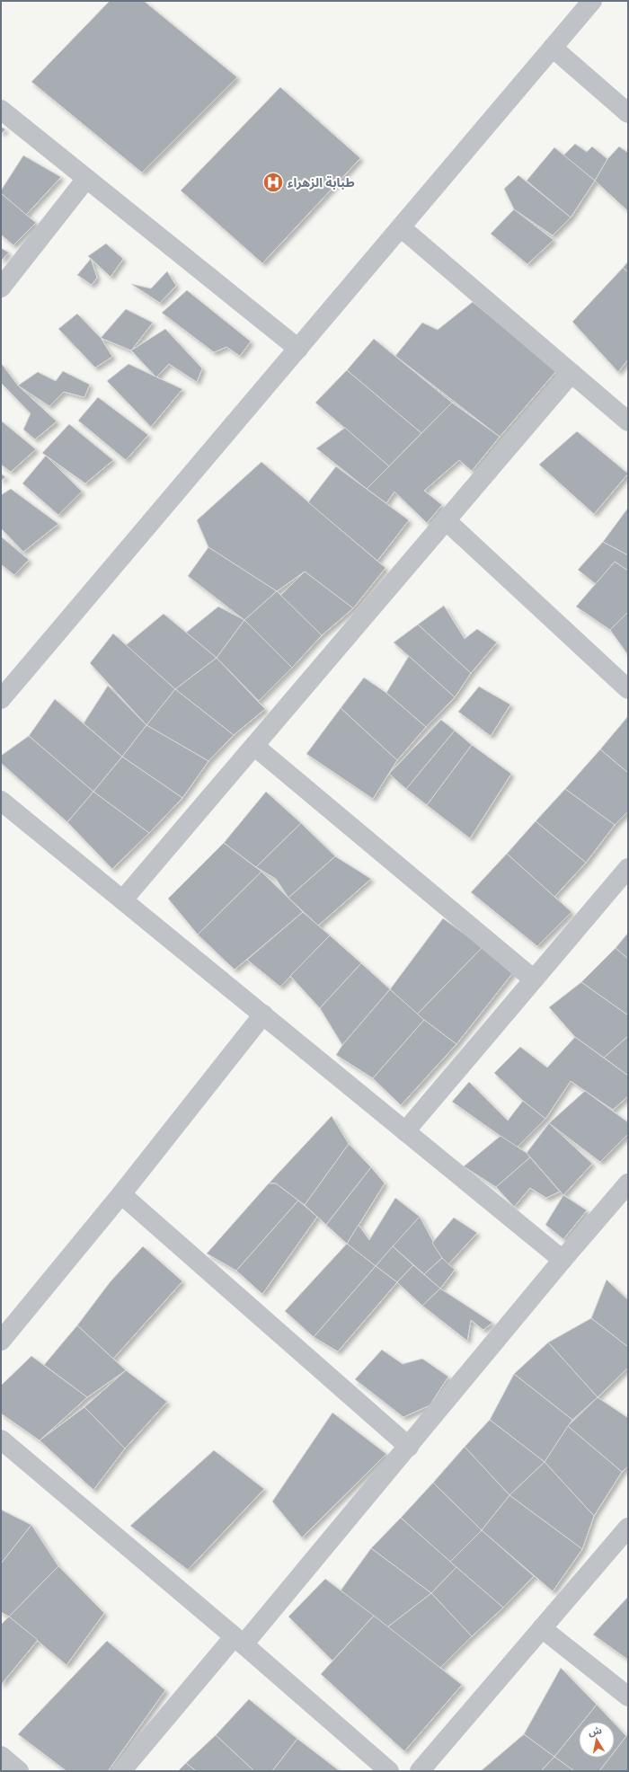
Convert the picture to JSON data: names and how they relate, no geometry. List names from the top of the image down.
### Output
{
  "places": {
    "hospital": ["طبابة الزهراء"]
  },
  "north": "top"
}
